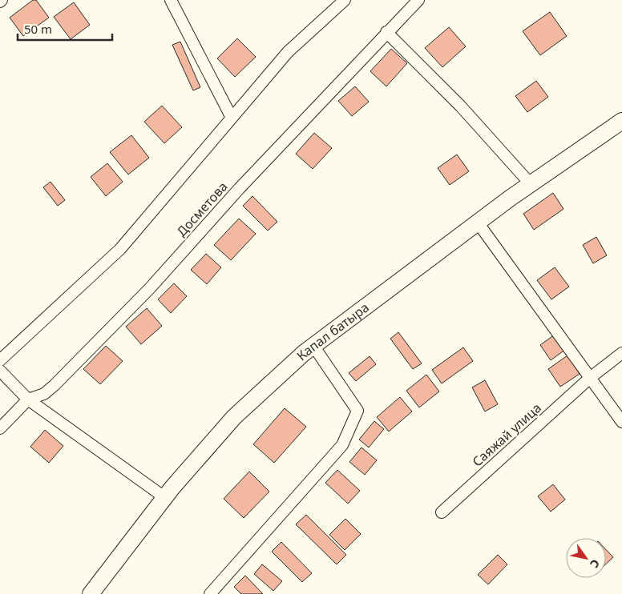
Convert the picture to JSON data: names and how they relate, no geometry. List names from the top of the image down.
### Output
{
  "streets": {
    "main road": ["Капал батыра"],
    "street": ["Досметова", "Саяжай улица"]
  },
  "scale_bar": "50 m",
  "north": "bottom right"
}
